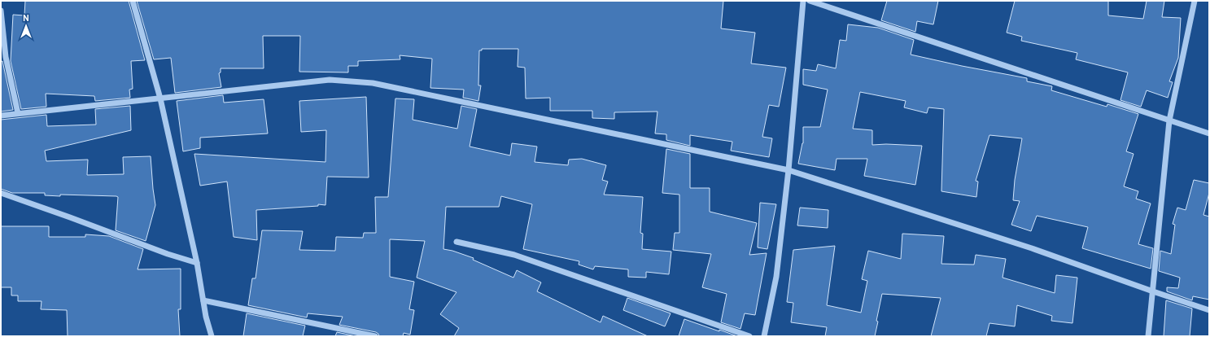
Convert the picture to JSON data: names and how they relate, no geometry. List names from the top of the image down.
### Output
{
  "north": "top"
}
